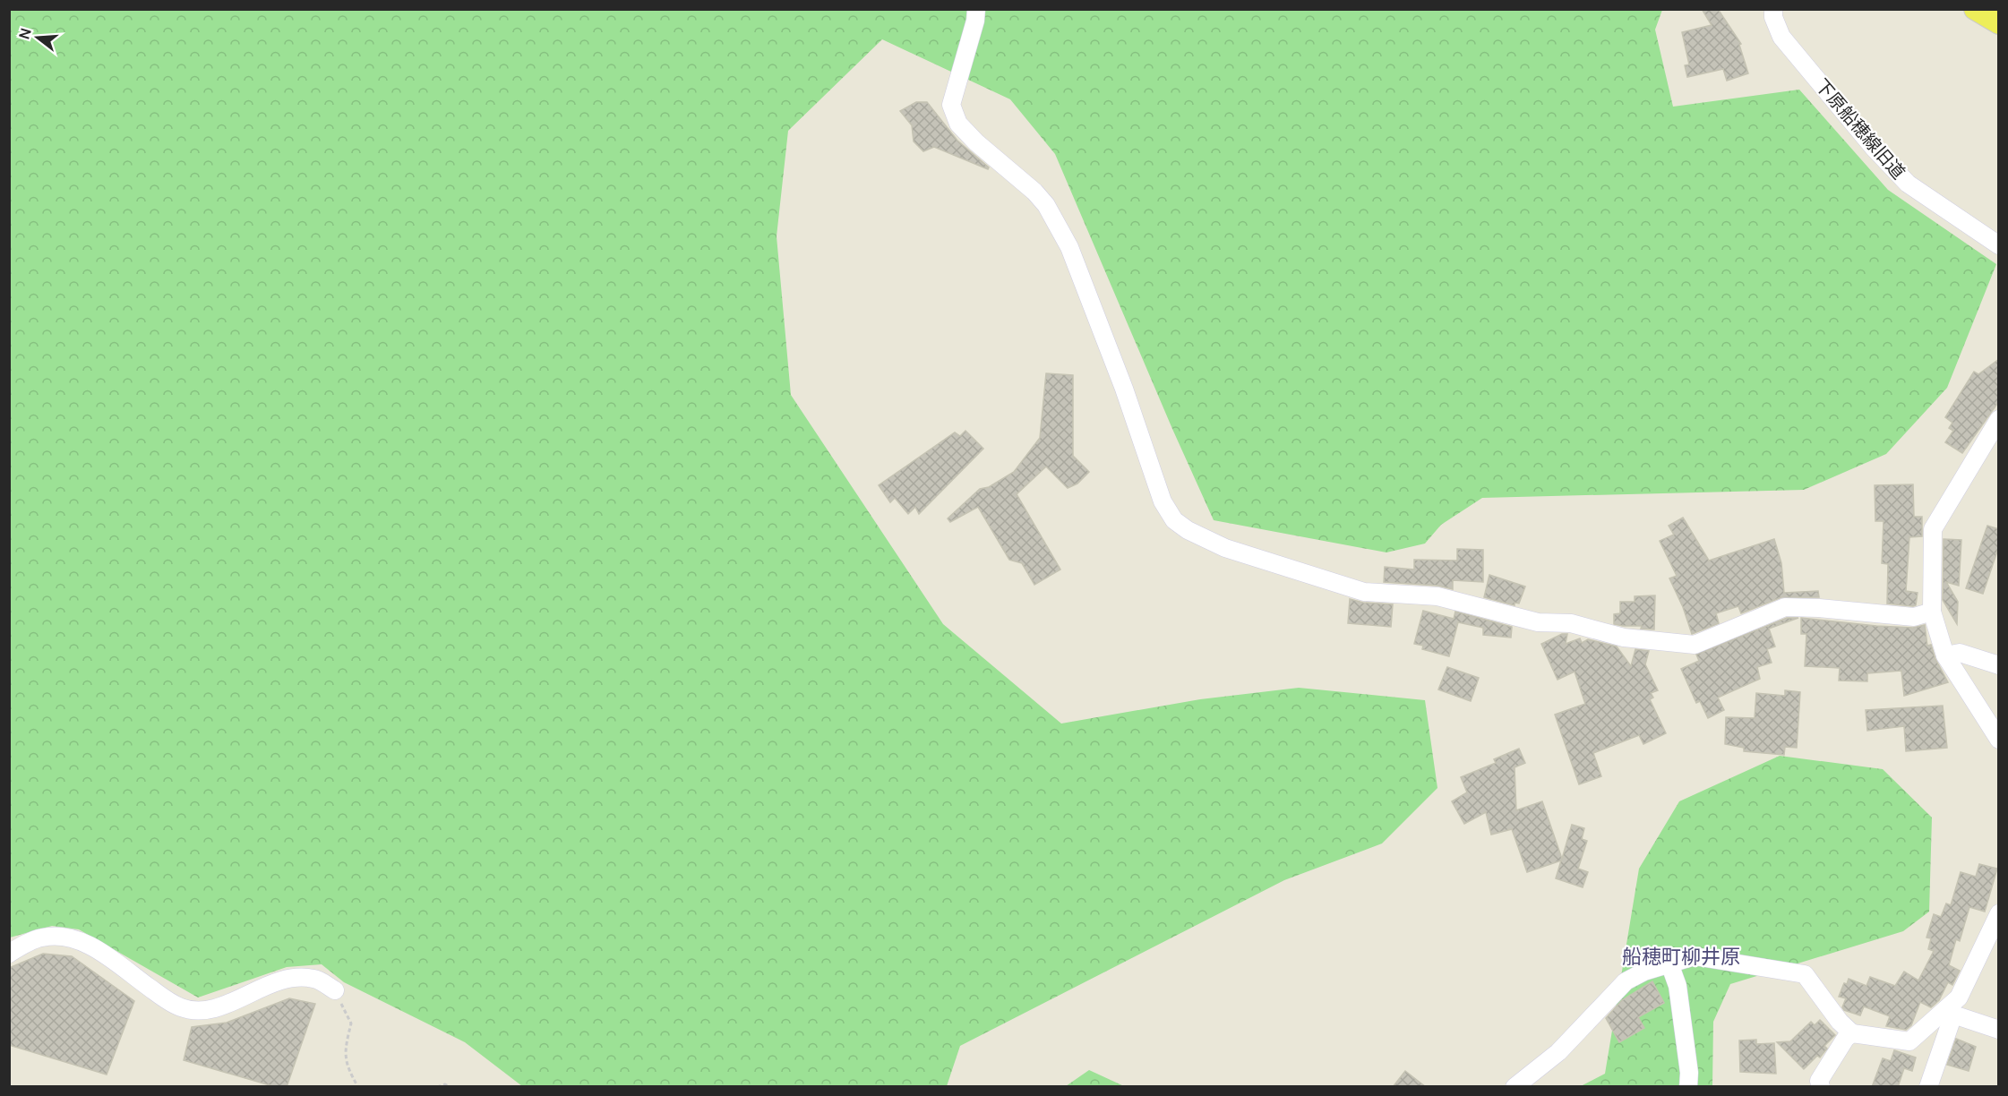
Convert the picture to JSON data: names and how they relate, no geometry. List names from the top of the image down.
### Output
{
  "streets": {
    "street": ["下原船穂線旧道"]
  },
  "districts": ["船穂町柳井原"],
  "north": "left"
}
